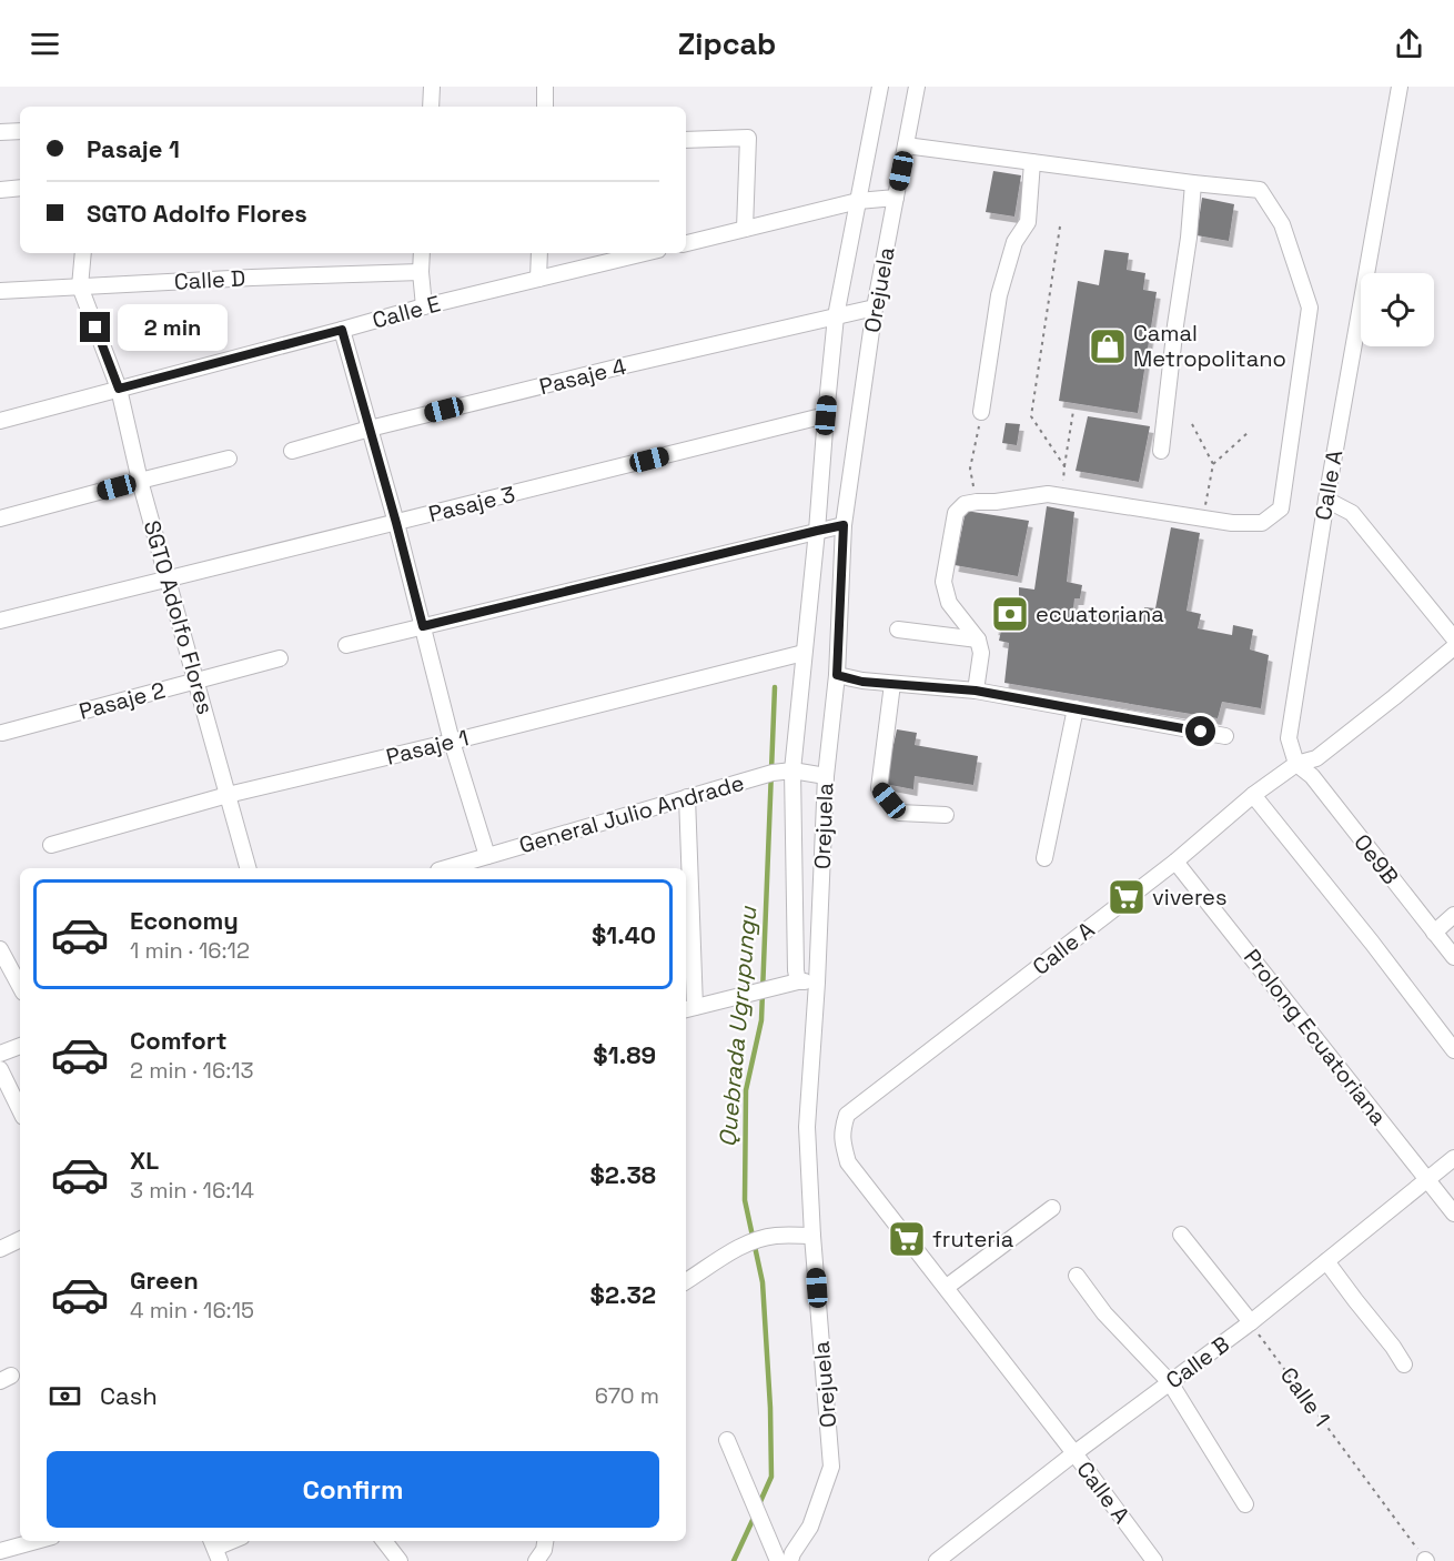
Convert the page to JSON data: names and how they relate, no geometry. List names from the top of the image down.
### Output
{
  "streets": {
    "street": [
      "Calle D",
      "Orejuela",
      "Calle E",
      "Pasaje 4",
      "Calle A",
      "Pasaje 3",
      "SGTO Adolfo Flores",
      "Pasaje 2",
      "Pasaje 1",
      "General Julio Andrade",
      "Oe9B",
      "Prolong Ecuatoriana",
      "Calle B"
    ],
    "path": ["Calle 1"]
  },
  "crossings": [
    ["Calle D", "SGTO Adolfo Flores"],
    ["Orejuela", "Pasaje 4"],
    ["Orejuela", "General Julio Andrade"],
    ["Calle E", "SGTO Adolfo Flores"],
    ["Calle A", "Oe9B"],
    ["Calle A", "Prolong Ecuatoriana"],
    ["Calle A", "Calle B"],
    ["Pasaje 3", "SGTO Adolfo Flores"],
    ["SGTO Adolfo Flores", "Pasaje 2"],
    ["SGTO Adolfo Flores", "Pasaje 1"],
    ["Prolong Ecuatoriana", "Calle B"],
    ["Calle B", "Calle 1"]
  ],
  "water": ["Quebrada Ugrupungu"],
  "places": {
    "shop": ["Camal Metropolitano"],
    "bank": ["ecuatoriana"],
    "supermarket": ["viveres", "fruteria"]
  },
  "page": {
    "header": "Zipcab",
    "banner": ["Pasaje 1", "SGTO Adolfo Flores"],
    "bubble": "2 min",
    "list": [
      {
        "name": "Economy",
        "note": "1 min · 16:12",
        "value": "$1.40"
      },
      {
        "name": "Comfort",
        "note": "2 min · 16:13",
        "value": "$1.89"
      },
      {
        "name": "XL",
        "note": "3 min · 16:14",
        "value": "$2.38"
      },
      {
        "name": "Green",
        "note": "4 min · 16:15",
        "value": "$2.32"
      }
    ],
    "pay": ["Cash", "670 m"],
    "buttons": "Confirm"
  }
}
